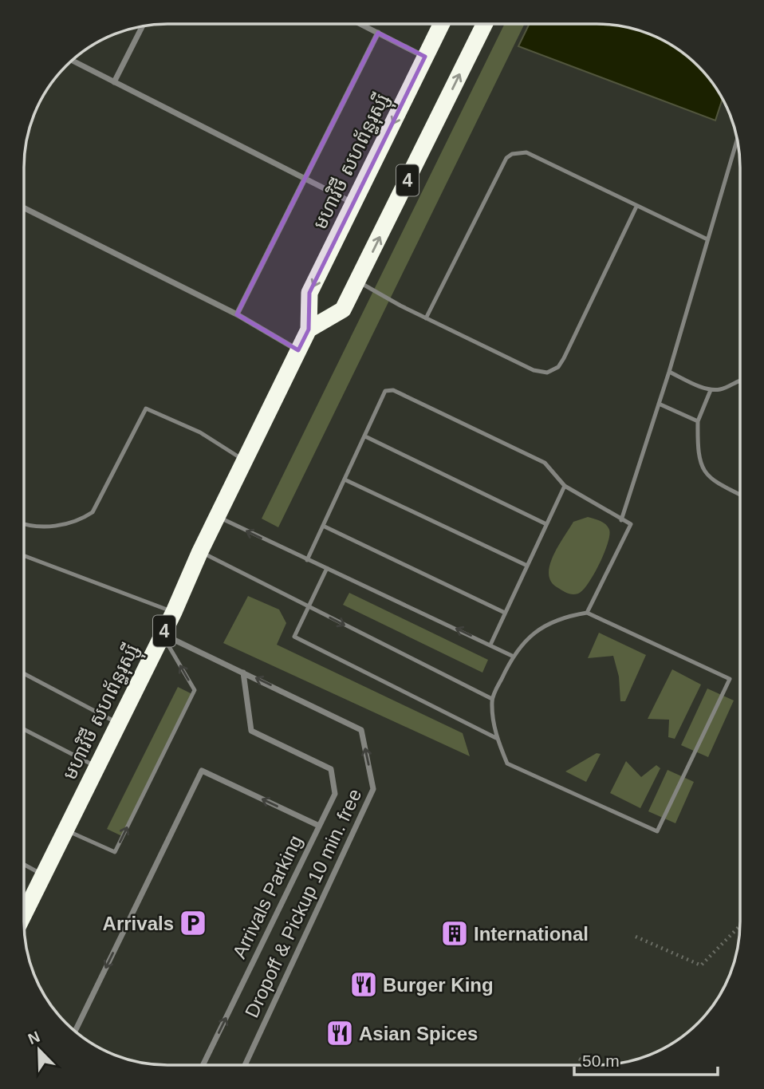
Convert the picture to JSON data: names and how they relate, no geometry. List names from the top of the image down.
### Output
{
  "streets": {
    "highway": ["មហាវិថី សហព័ន្ធរុស្ស៊ី", "4"],
    "street": ["Arrivals Parking", "Dropoff & Pickup 10 min. free"]
  },
  "crossings": [
    ["មហាវិថី សហព័ន្ធរុស្ស៊ី", "4"],
    ["Arrivals Parking", "Dropoff & Pickup 10 min. free"]
  ],
  "one_way": ["Arrivals Parking"],
  "places": {
    "parking": ["Arrivals"],
    "building": ["International"],
    "restaurant": ["Burger King", "Asian Spices"]
  },
  "scale_bar": "50 m",
  "north": "top left"
}
